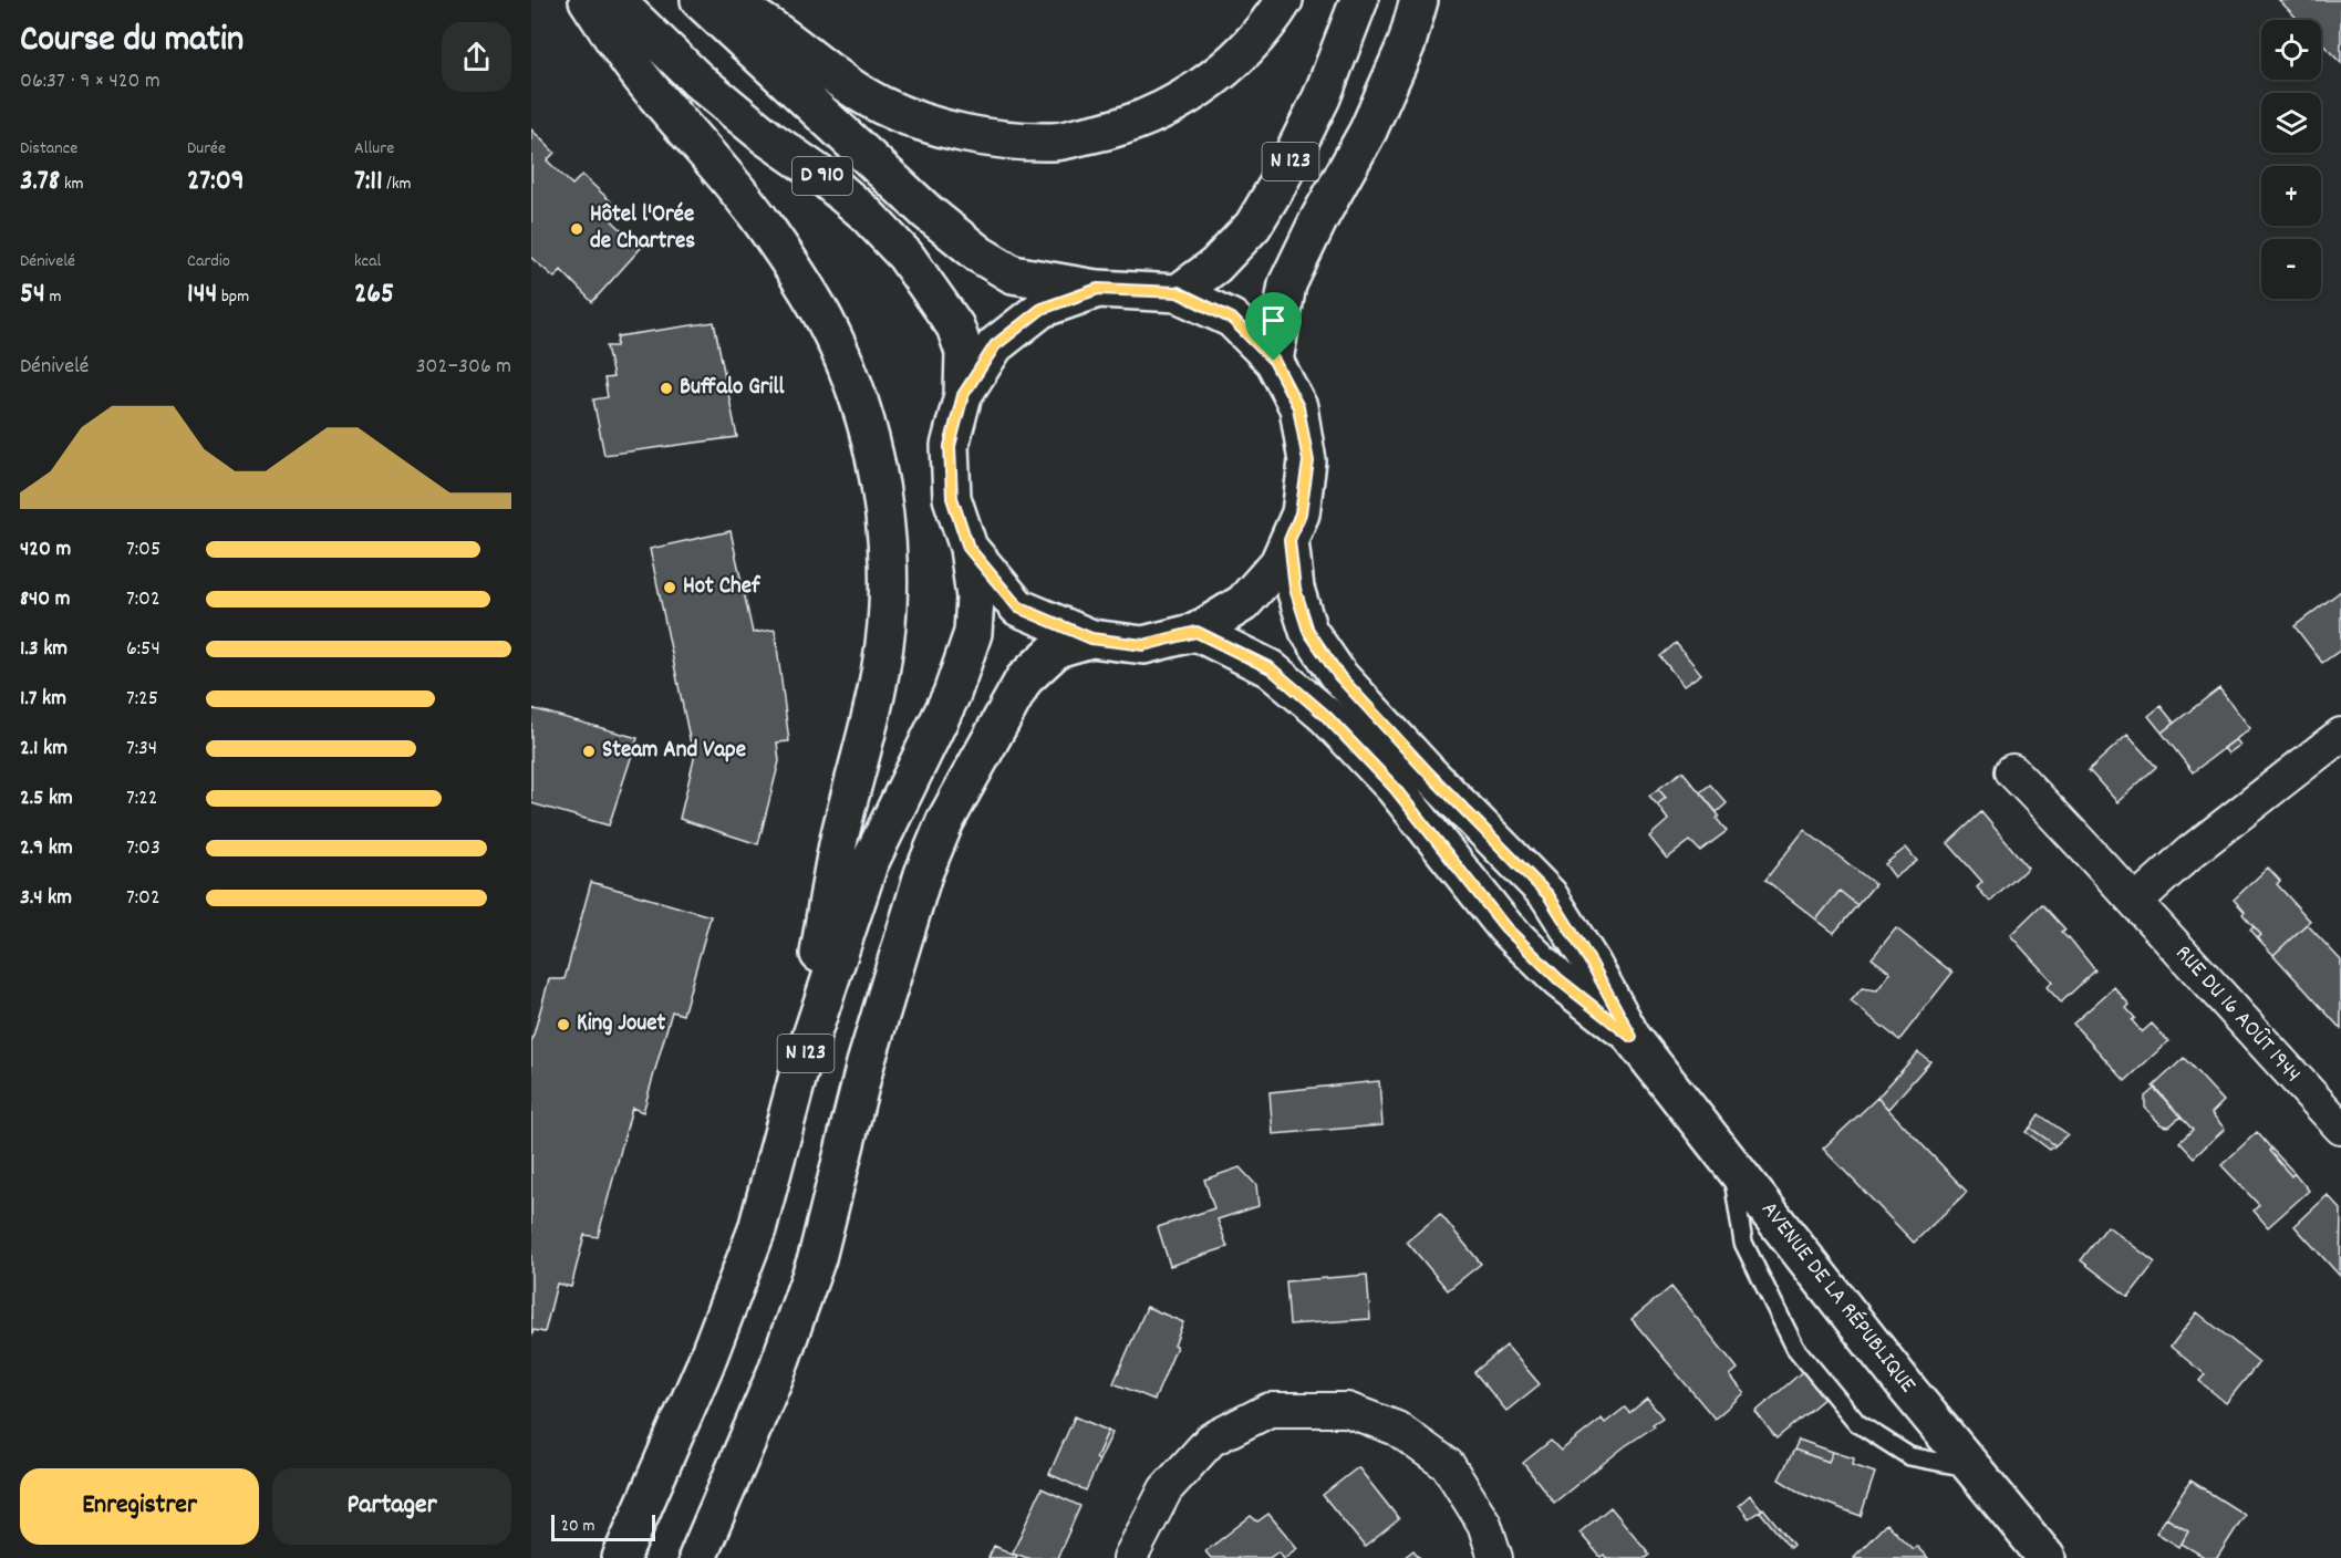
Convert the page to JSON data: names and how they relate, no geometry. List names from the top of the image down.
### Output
{
  "streets": {
    "main road": ["N 123", "D 910", "AVENUE DE LA RÉPUBLIQUE"],
    "street": ["RUE DU 16 AOÛT 1944"]
  },
  "crossings": [
    ["N 123", "D 910"],
    ["N 123", "AVENUE DE LA RÉPUBLIQUE"]
  ],
  "places": [
    "Hôtel l'Orée de Chartres",
    "Buffalo Grill",
    "Hot Chef",
    "Steam And Vape",
    "King Jouet"
  ],
  "scale_bar": "20 m",
  "page": {
    "heading": ["Course du matin", "06:37 · 9 × 420 m"],
    "map_buttons": ["+", "−"],
    "stats": [
      ["Distance", "3.78 km"],
      ["Durée", "27:09"],
      ["Allure", "7:11 /km"],
      ["Dénivelé", "54 m"],
      ["Cardio", "144 bpm"],
      ["kcal", "265"]
    ],
    "chart": ["Dénivelé", "302–306 m"],
    "list": [
      {
        "name": "420 m",
        "note": "7:05"
      },
      {
        "name": "840 m",
        "note": "7:02"
      },
      {
        "name": "1.3 km",
        "note": "6:54"
      },
      {
        "name": "1.7 km",
        "note": "7:25"
      },
      {
        "name": "2.1 km",
        "note": "7:34"
      },
      {
        "name": "2.5 km",
        "note": "7:22"
      },
      {
        "name": "2.9 km",
        "note": "7:03"
      },
      {
        "name": "3.4 km",
        "note": "7:02"
      }
    ],
    "buttons": ["Enregistrer", "Partager"],
    "scale": "20 m"
  }
}
